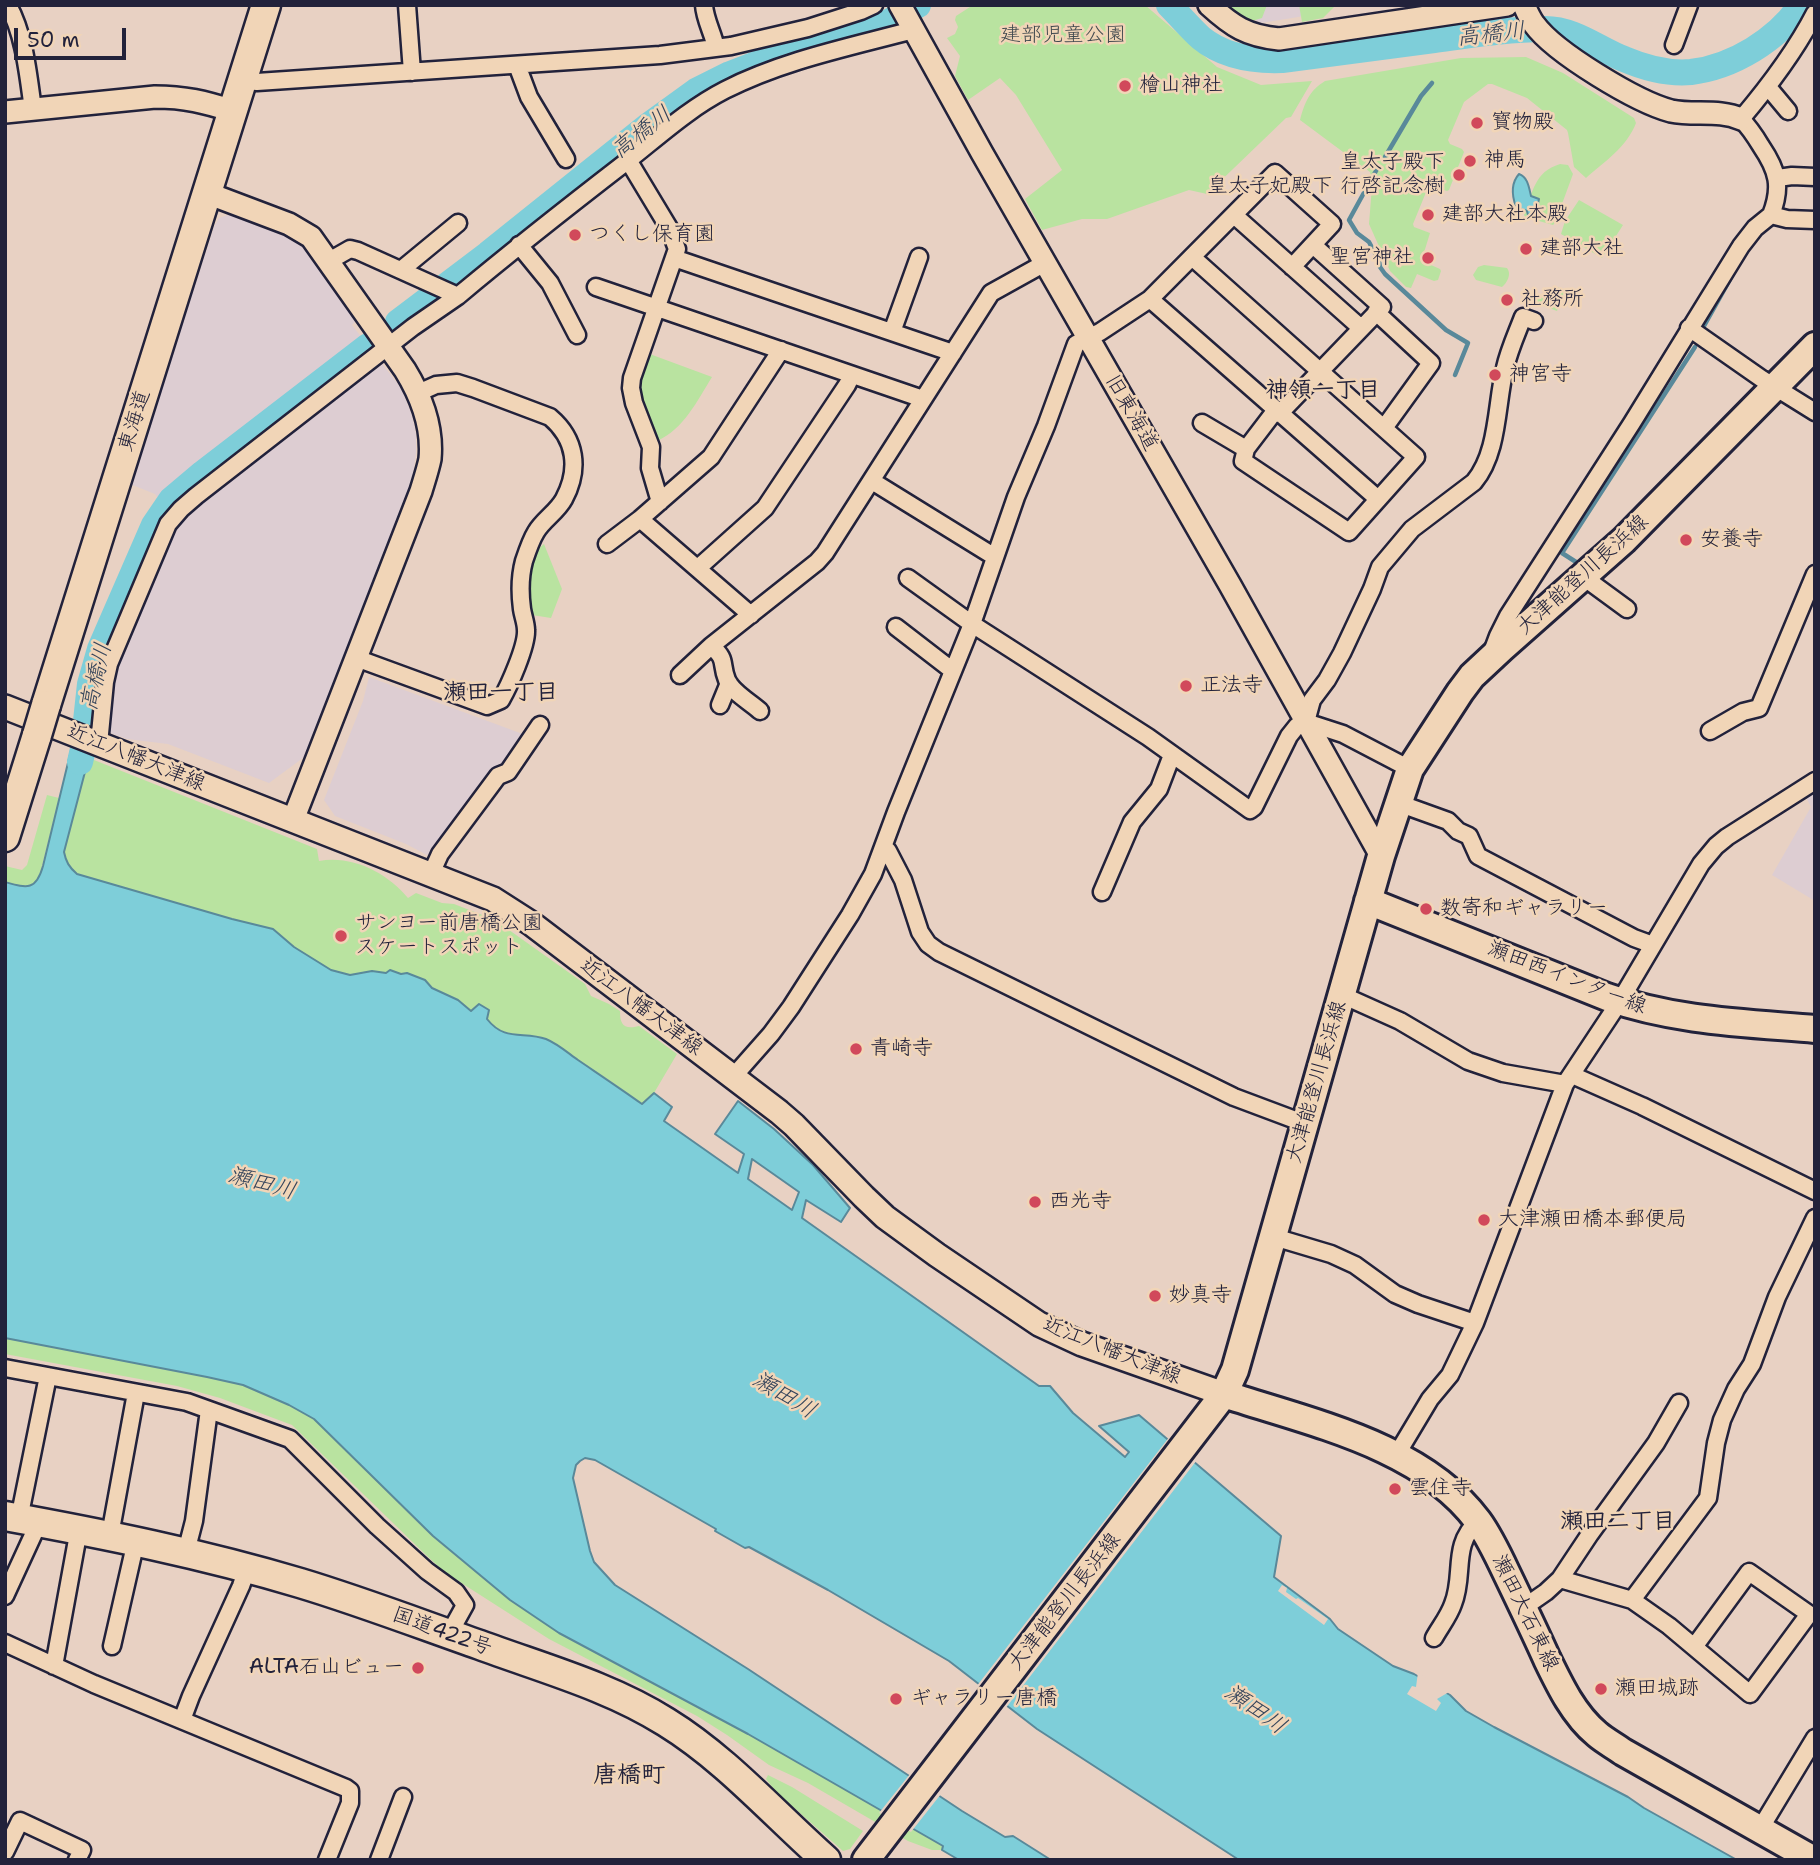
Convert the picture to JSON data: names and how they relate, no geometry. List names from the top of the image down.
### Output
{
  "streets": {
    "highway": ["東海道", "国道422号"],
    "main road": [
      "大津能登川長浜線",
      "近江八幡大津線",
      "瀬田西インター線",
      "瀬田大石東線"
    ],
    "street": ["旧東海道"]
  },
  "crossings": [
    ["旧東海道", "大津能登川長浜線"],
    ["大津能登川長浜線", "近江八幡大津線"],
    ["大津能登川長浜線", "瀬田西インター線"],
    ["大津能登川長浜線", "瀬田大石東線"],
    ["近江八幡大津線", "瀬田大石東線"]
  ],
  "districts": [
    "神領一丁目",
    "瀬田一丁目",
    "瀬田二丁目",
    "唐橋町"
  ],
  "water": ["高橋川", "瀬田川"],
  "parks": ["建部児童公園"],
  "places": [
    "檜山神社",
    "寳物殿",
    "神馬",
    "皇太子殿下 皇太子妃殿下 行啓記念樹",
    "建部大社本殿",
    "つくし保育園",
    "建部大社",
    "聖宮神社",
    "社務所",
    "神宮寺",
    "安養寺",
    "正法寺",
    "数寄和ギャラリー",
    "サンヨー前唐橋公園 スケートスポット",
    "青崎寺",
    "西光寺",
    "大津瀬田橋本郵便局",
    "妙真寺",
    "雲住寺",
    "ALTA石山ビュー",
    "瀬田城跡",
    "ギャラリー唐橋"
  ],
  "scale_bar": "50 m"
}
